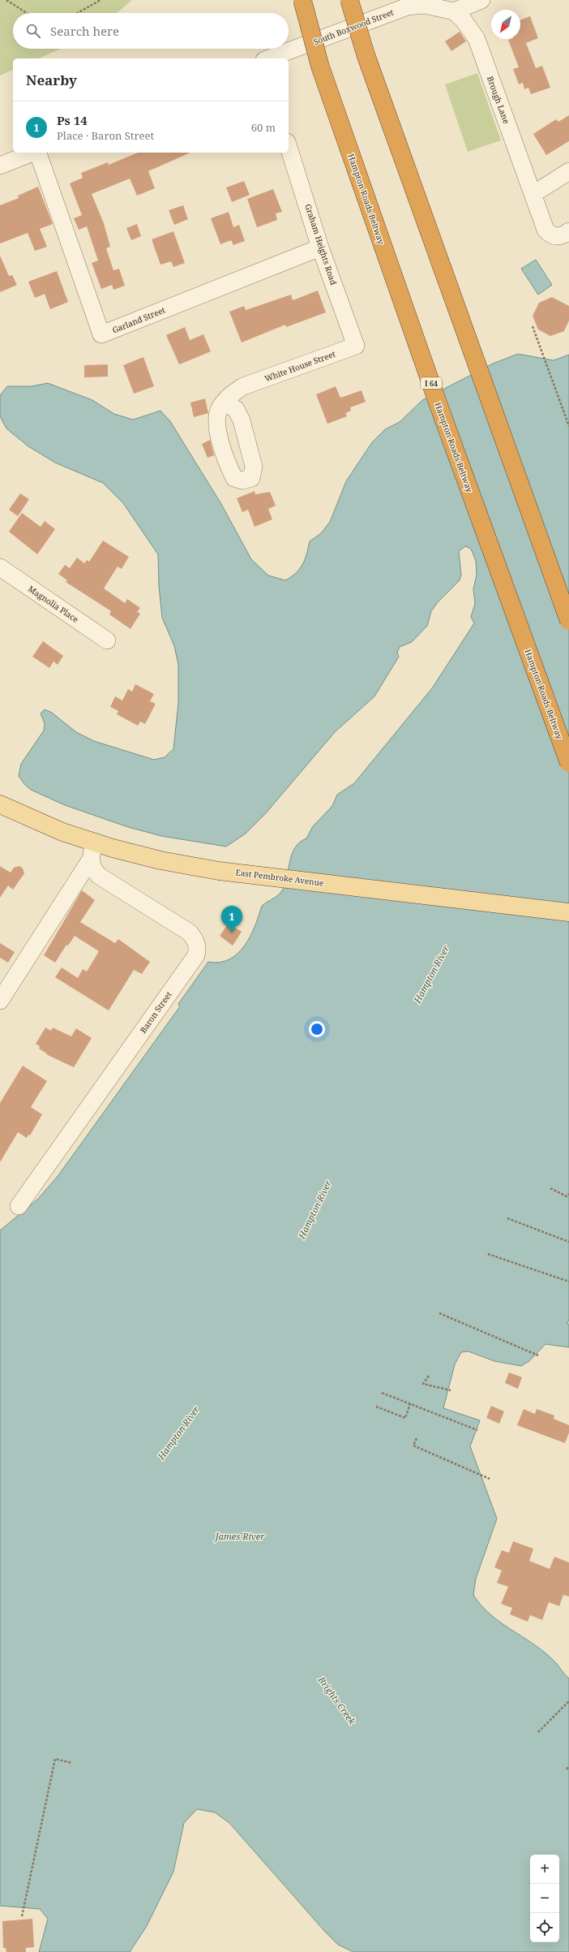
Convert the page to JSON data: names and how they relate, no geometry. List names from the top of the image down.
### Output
{
  "streets": {
    "highway": ["Hampton Roads Beltway", "I 64"],
    "main road": ["East Pembroke Avenue"],
    "street": [
      "South Boxwood Street",
      "Brough Lane",
      "Graham Heights Road",
      "Garland Street",
      "White House Street",
      "Magnolia Place",
      "Baron Street"
    ]
  },
  "crossings": [
    ["South Boxwood Street", "Brough Lane"],
    ["Graham Heights Road", "Garland Street"],
    ["Graham Heights Road", "White House Street"]
  ],
  "water": ["Hampton River", "James River", "Brights Creek"],
  "north": "bottom left",
  "page": {
    "search": "Search here",
    "heading": "Nearby",
    "list": [
      {
        "mark": "1",
        "name": "Ps 14",
        "note": "Place · Baron Street",
        "value": "60 m"
      }
    ],
    "pins": "1",
    "map_buttons": ["+", "−"]
  }
}
